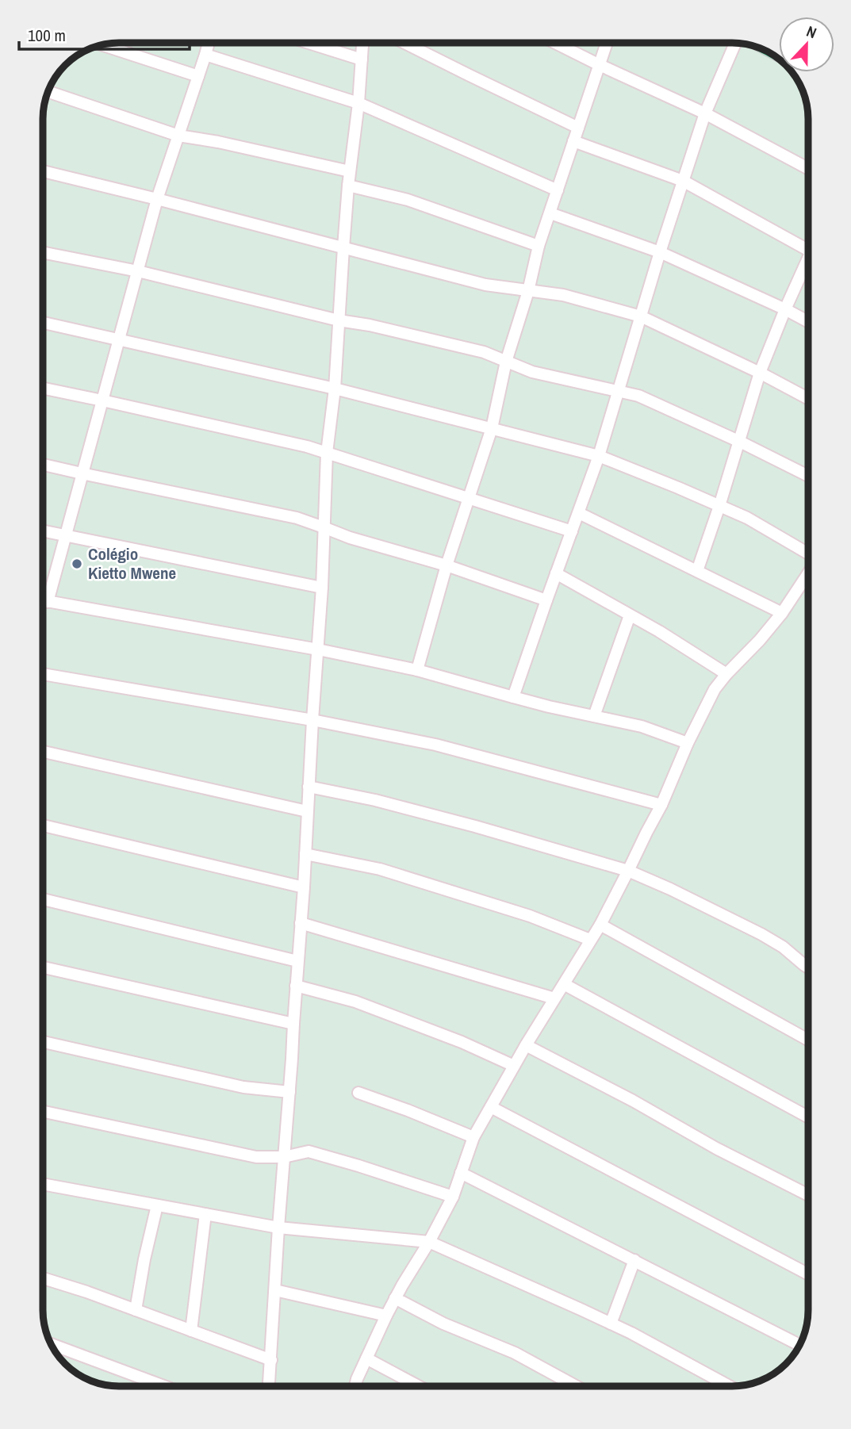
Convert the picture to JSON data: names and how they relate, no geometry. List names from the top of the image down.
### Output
{
  "places": ["Colégio Kietto Mwene"],
  "scale_bar": "100 m",
  "north": "top"
}
